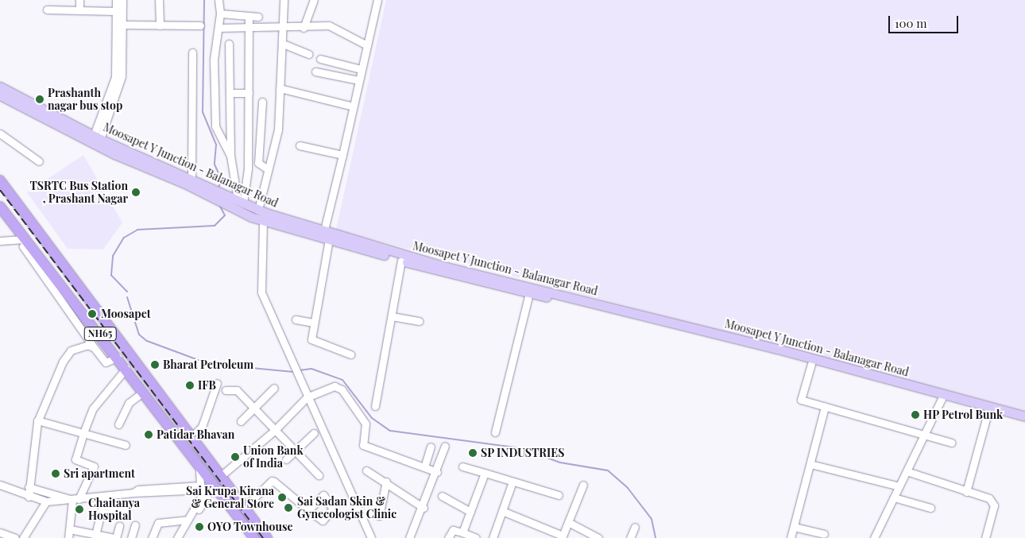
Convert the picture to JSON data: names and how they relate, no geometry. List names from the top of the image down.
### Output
{
  "streets": {
    "highway": ["NH65"],
    "main road": ["Moosapet Y Junction - Balanagar Road"]
  },
  "places": [
    "Prashanth nagar bus stop",
    "TSRTC Bus Station , Prashant Nagar",
    "Moosapet",
    "Bharat Petroleum",
    "IFB",
    "HP Petrol Bunk",
    "Patidar Bhavan",
    "SP INDUSTRIES",
    "Union Bank of India",
    "Sri apartment",
    "Sai Krupa Kirana & General Store",
    "Sai Sadan Skin & Gynecologist Clinic",
    "Chaitanya Hospital",
    "OYO Townhouse"
  ],
  "scale_bar": "100 m"
}
